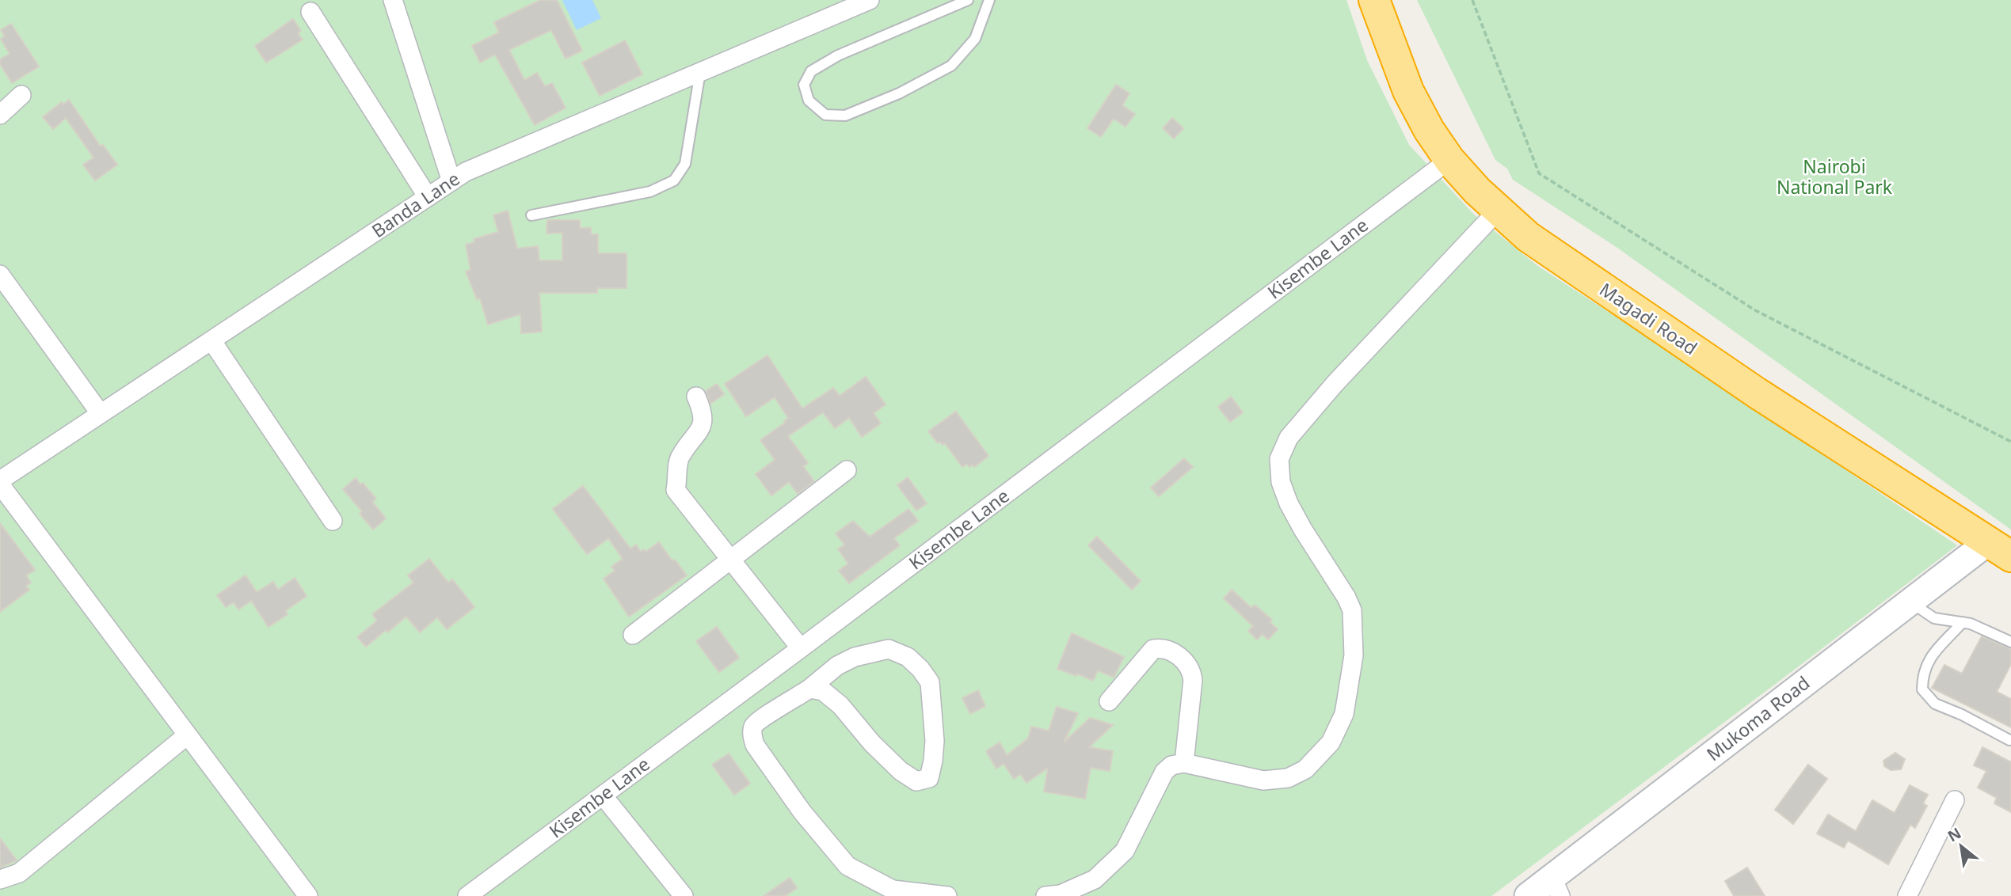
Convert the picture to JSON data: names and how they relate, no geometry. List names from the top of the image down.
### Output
{
  "streets": {
    "highway": ["Magadi Road"],
    "street": ["Banda Lane", "Kisembe Lane", "Mukoma Road"]
  },
  "crossings": [
    ["Kisembe Lane", "Magadi Road"],
    ["Magadi Road", "Mukoma Road"]
  ],
  "parks": ["Nairobi National Park"],
  "north": "top left"
}
